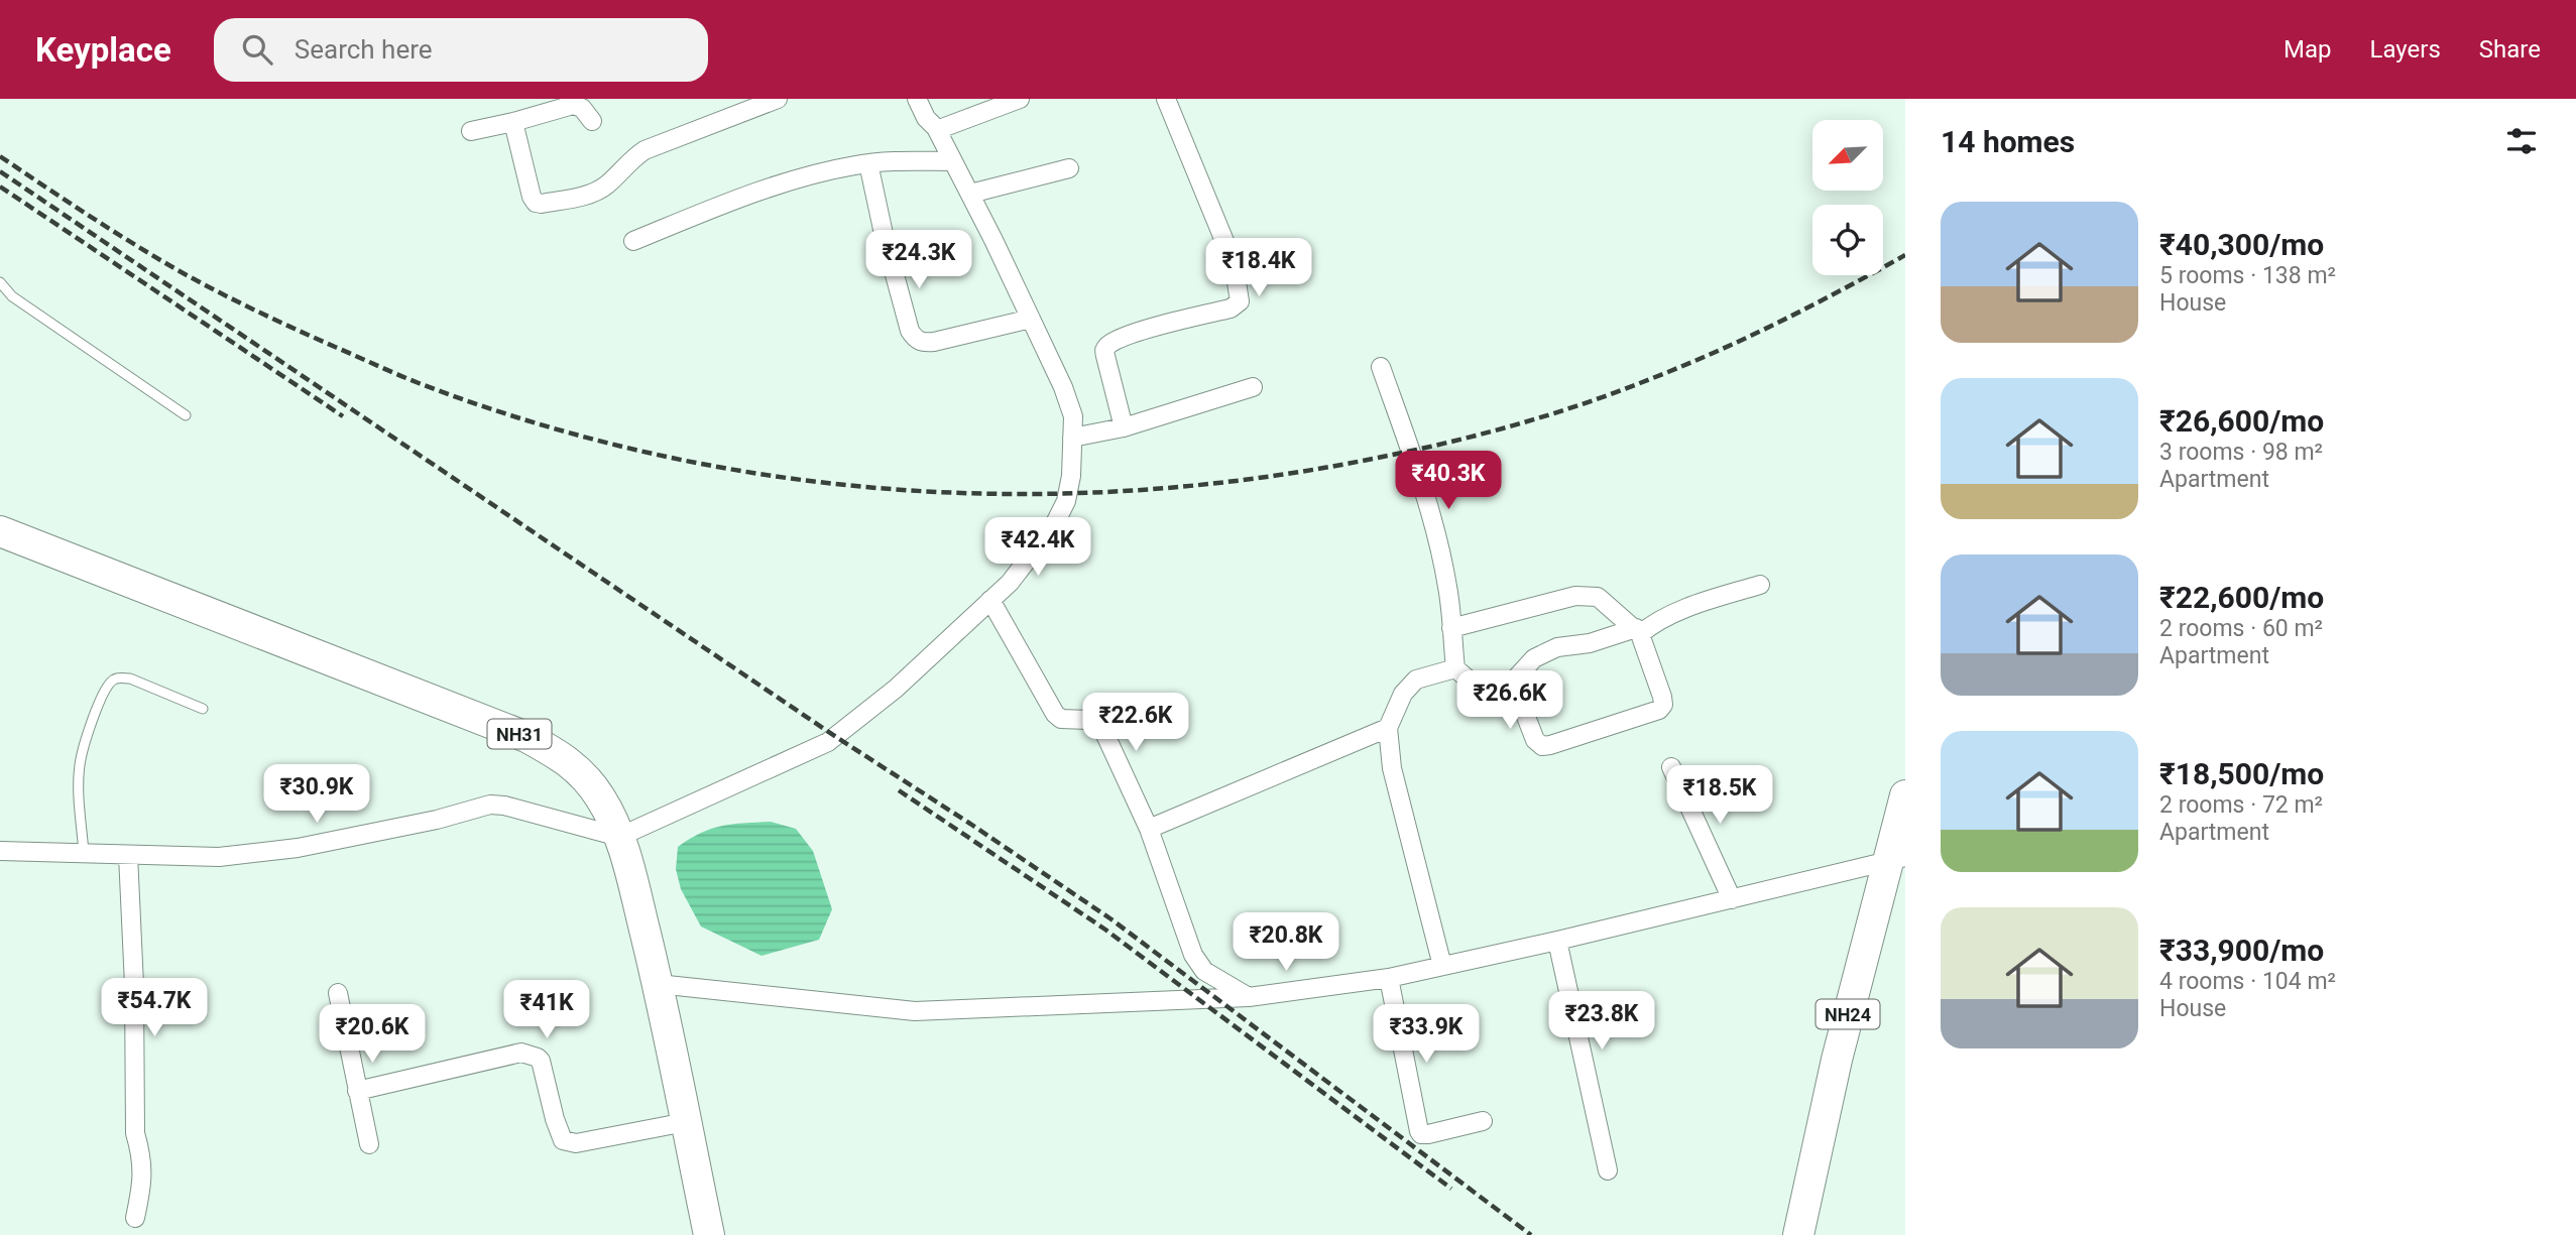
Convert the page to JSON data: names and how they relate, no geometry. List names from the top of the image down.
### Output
{
  "streets": {
    "highway": ["NH31", "NH24"]
  },
  "north": "bottom left",
  "page": {
    "header": "Keyplace",
    "search": "Search here",
    "nav": ["Map", "Layers", "Share"],
    "heading": "14 homes",
    "list": [
      {
        "name": "₹40,300/mo",
        "note": "5 rooms · 138 m² · House"
      },
      {
        "name": "₹26,600/mo",
        "note": "3 rooms · 98 m² · Apartment"
      },
      {
        "name": "₹22,600/mo",
        "note": "2 rooms · 60 m² · Apartment"
      },
      {
        "name": "₹18,500/mo",
        "note": "2 rooms · 72 m² · Apartment"
      },
      {
        "name": "₹33,900/mo",
        "note": "4 rooms · 104 m² · House"
      }
    ],
    "price": [
      "₹24.3K",
      "₹18.4K",
      "₹40.3K",
      "₹42.4K",
      "₹26.6K",
      "₹22.6K",
      "₹30.9K",
      "₹18.5K",
      "₹20.8K",
      "₹54.7K",
      "₹41K",
      "₹23.8K",
      "₹20.6K",
      "₹33.9K"
    ]
  }
}
